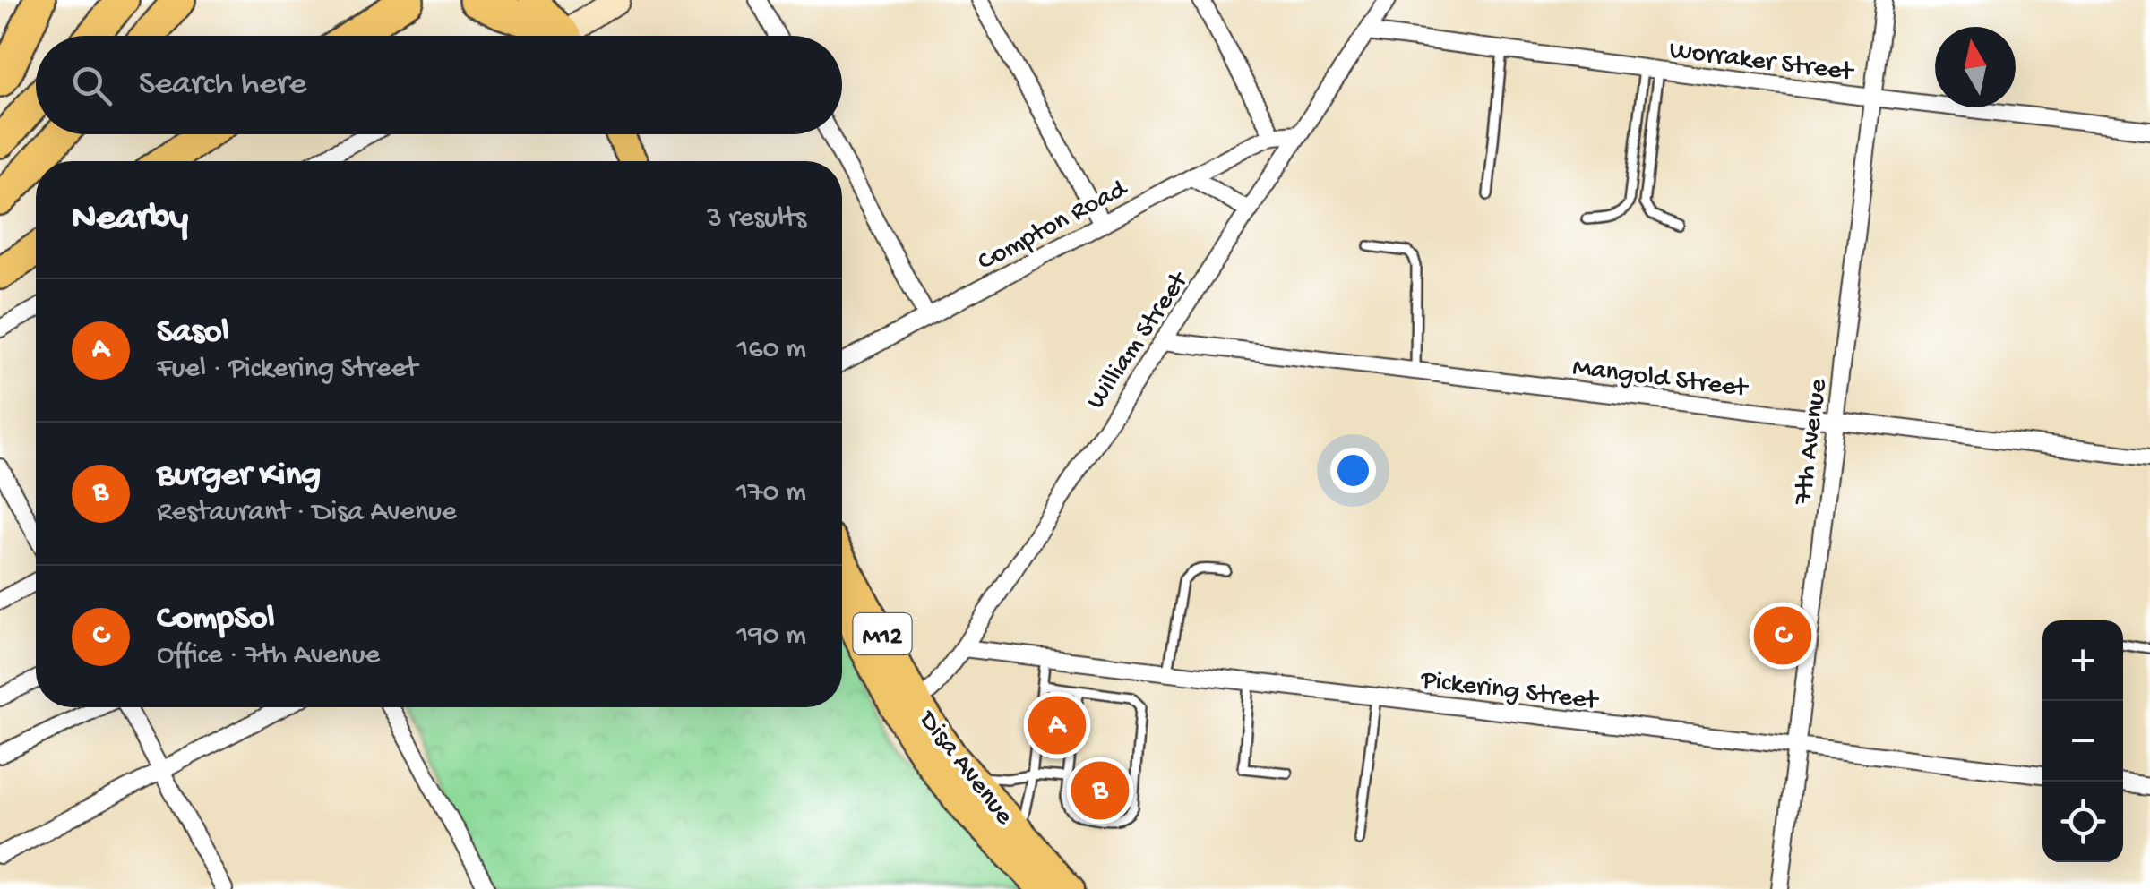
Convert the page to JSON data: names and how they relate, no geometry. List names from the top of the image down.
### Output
{
  "streets": {
    "main road": ["M12", "Disa Avenue"],
    "street": [
      "Worraker Street",
      "Compton Road",
      "William Street",
      "Mangold Street",
      "7th Avenue",
      "Pickering Street"
    ]
  },
  "crossings": [
    ["Worraker Street", "William Street"],
    ["Worraker Street", "7th Avenue"],
    ["Compton Road", "William Street"],
    ["William Street", "Mangold Street"],
    ["William Street", "Pickering Street"],
    ["William Street", "Disa Avenue"],
    ["Mangold Street", "7th Avenue"],
    ["7th Avenue", "Pickering Street"]
  ],
  "north": "top",
  "page": {
    "search": "Search here",
    "heading": ["Nearby", "3 results"],
    "list": [
      {
        "mark": "A",
        "name": "Sasol",
        "note": "Fuel · Pickering Street",
        "value": "160 m"
      },
      {
        "mark": "B",
        "name": "Burger King",
        "note": "Restaurant · Disa Avenue",
        "value": "170 m"
      },
      {
        "mark": "C",
        "name": "CompSol",
        "note": "Office · 7th Avenue",
        "value": "190 m"
      }
    ],
    "pins": ["C", "A", "B"],
    "map_buttons": ["+", "−"]
  }
}
